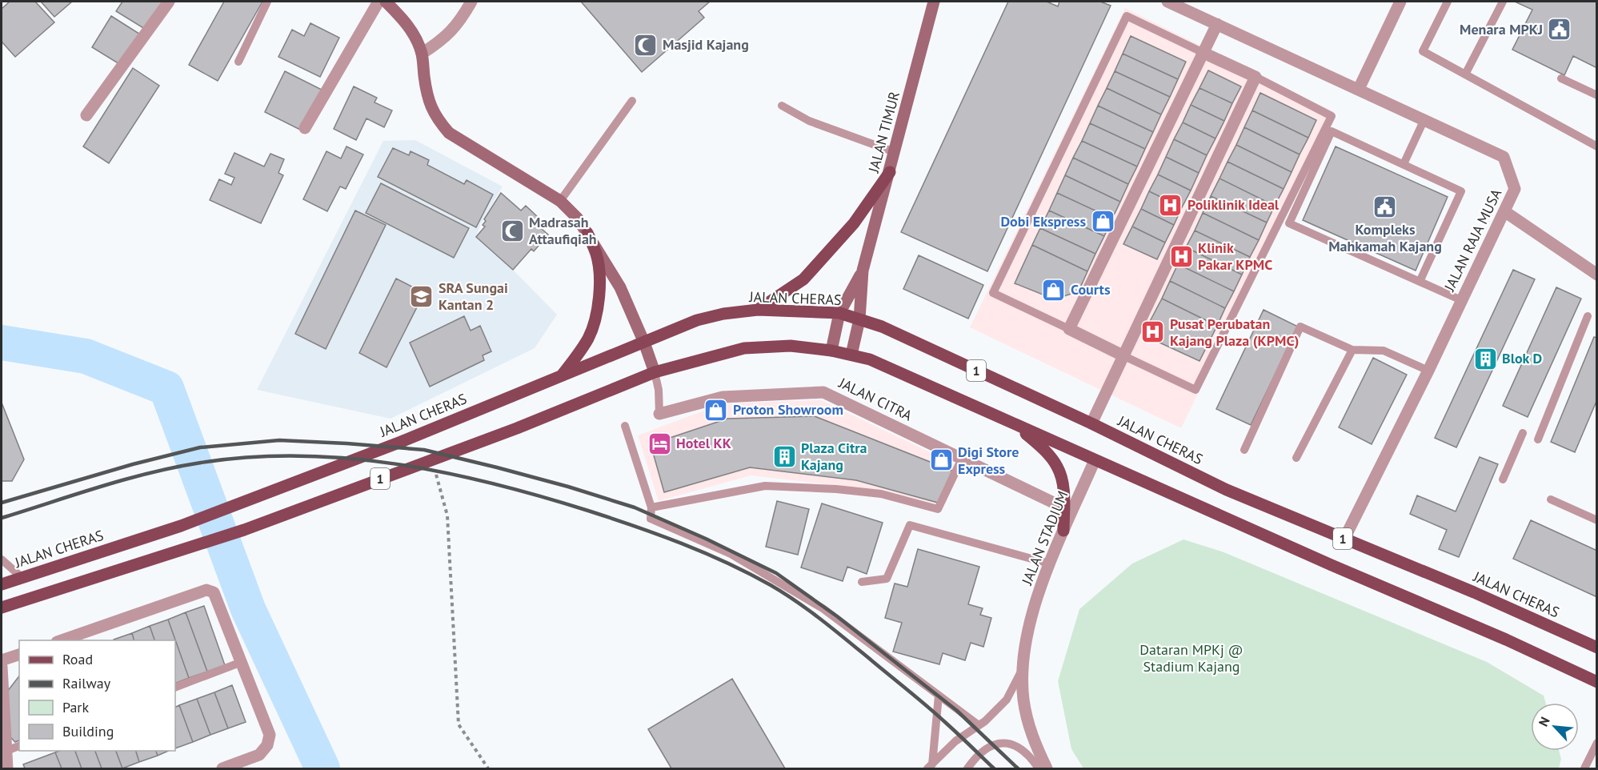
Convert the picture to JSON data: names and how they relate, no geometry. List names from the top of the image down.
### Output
{
  "streets": {
    "main road": ["JALAN TIMUR", "JALAN CHERAS", "1"],
    "street": ["JALAN RAJA MUSA", "JALAN CITRA", "JALAN STADIUM"]
  },
  "crossings": [
    ["JALAN TIMUR", "JALAN CHERAS"],
    ["JALAN TIMUR", "1"],
    ["JALAN RAJA MUSA", "JALAN CHERAS"],
    ["1", "JALAN STADIUM"]
  ],
  "parks": ["Dataran MPKj @ Stadium Kajang"],
  "places": {
    "public building": ["Menara MPKJ", "Kompleks Mahkamah Kajang"],
    "mosque": ["Masjid Kajang", "Madrasah Attaufiqiah"],
    "hospital": ["Poliklinik Ideal", "Klinik Pakar KPMC", "Pusat Perubatan Kajang Plaza (KPMC)"],
    "shop": [
      "Dobi Ekspress",
      "Courts",
      "Proton Showroom",
      "Digi Store Express"
    ],
    "school or university": ["SRA Sungai Kantan 2"],
    "building": ["Blok D", "Plaza Citra Kajang"],
    "hotel": ["Hotel KK"]
  },
  "legend": [
    "Road",
    "Railway",
    "Park",
    "Building"
  ],
  "north": "top left"
}
